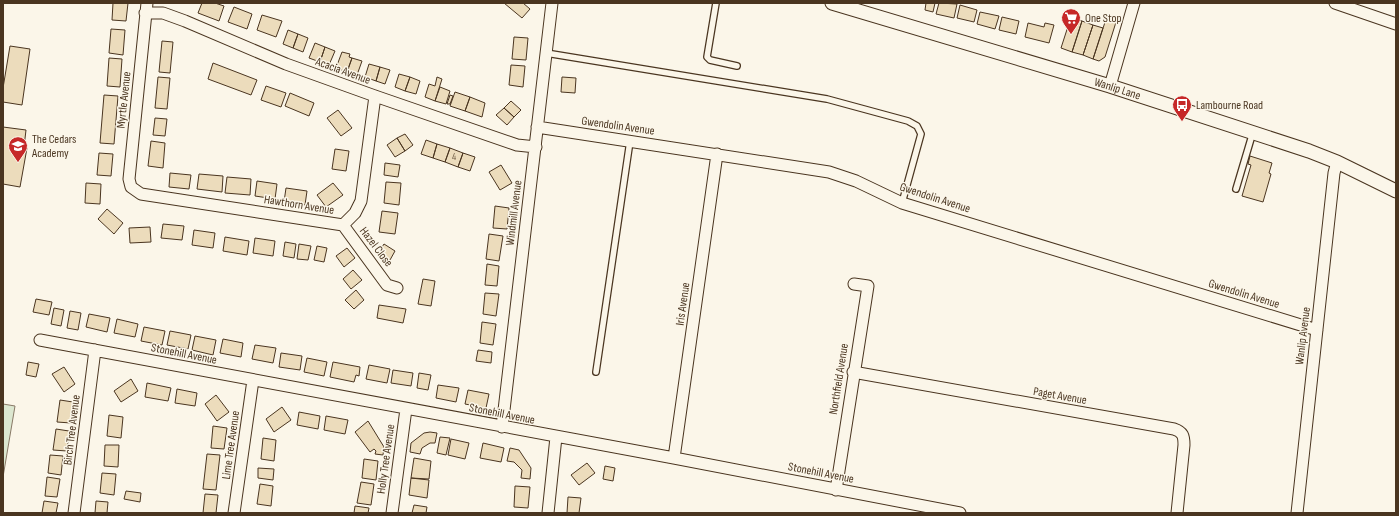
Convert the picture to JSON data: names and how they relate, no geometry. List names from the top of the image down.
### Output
{
  "streets": {
    "street": [
      "Acacia Avenue",
      "Wanlip Lane",
      "Myrtle Avenue",
      "Gwendolin Avenue",
      "Hawthorn Avenue",
      "Windmill Avenue",
      "Hazel Close",
      "Iris Avenue",
      "Wanlip Avenue",
      "Stonehill Avenue",
      "Northfield Avenue",
      "Paget Avenue",
      "Birch Tree Avenue",
      "Lime Tree Avenue",
      "Holly Tree Avenue"
    ]
  },
  "crossings": [
    ["Acacia Avenue", "Myrtle Avenue"],
    ["Acacia Avenue", "Hawthorn Avenue"],
    ["Acacia Avenue", "Windmill Avenue"],
    ["Wanlip Lane", "Wanlip Avenue"],
    ["Myrtle Avenue", "Hawthorn Avenue"],
    ["Gwendolin Avenue", "Windmill Avenue"],
    ["Gwendolin Avenue", "Iris Avenue"],
    ["Gwendolin Avenue", "Wanlip Avenue"],
    ["Hawthorn Avenue", "Hazel Close"],
    ["Windmill Avenue", "Stonehill Avenue"],
    ["Iris Avenue", "Stonehill Avenue"],
    ["Stonehill Avenue", "Northfield Avenue"],
    ["Stonehill Avenue", "Birch Tree Avenue"],
    ["Stonehill Avenue", "Lime Tree Avenue"],
    ["Stonehill Avenue", "Holly Tree Avenue"],
    ["Northfield Avenue", "Paget Avenue"]
  ],
  "places": {
    "supermarket": ["One Stop"],
    "bus stop": ["Lambourne Road"],
    "school or university": ["The Cedars Academy"]
  },
  "house_numbers": ["4"]
}
